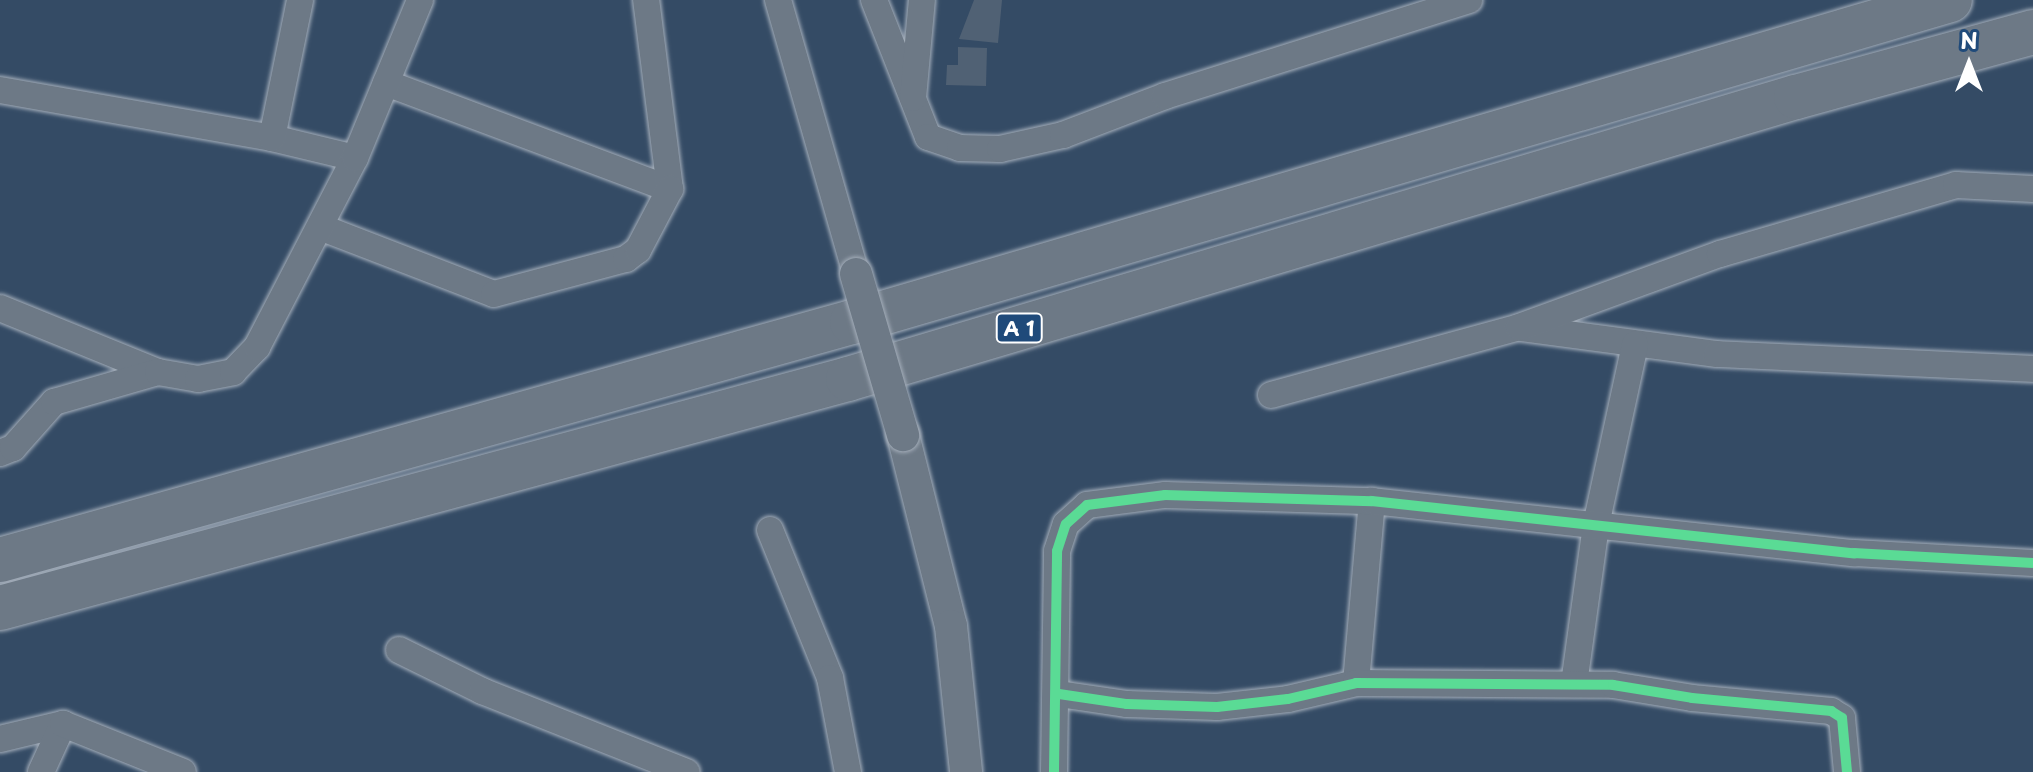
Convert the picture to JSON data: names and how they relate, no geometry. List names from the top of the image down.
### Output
{
  "streets": {
    "highway": ["A 1"]
  },
  "north": "top"
}
